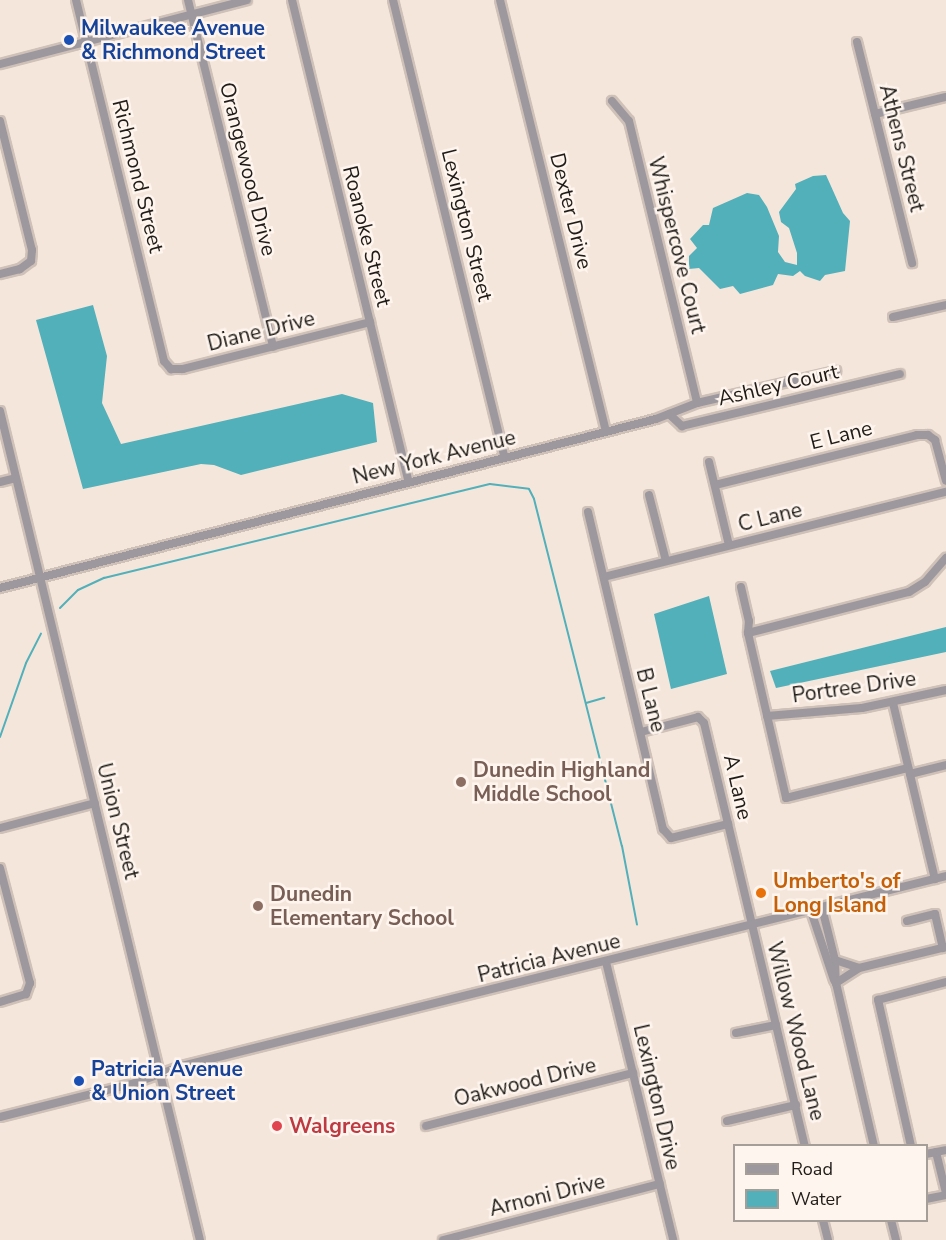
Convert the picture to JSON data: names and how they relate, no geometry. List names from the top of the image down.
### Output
{
  "streets": {
    "street": [
      "Athens Street",
      "Orangewood Drive",
      "Richmond Street",
      "Dexter Drive",
      "Lexington Street",
      "Roanoke Street",
      "Whispercove Court",
      "Diane Drive",
      "Ashley Court",
      "E Lane",
      "New York Avenue",
      "C Lane",
      "Portree Drive",
      "B Lane",
      "A Lane",
      "Union Street",
      "Patricia Avenue",
      "Willow Wood Lane",
      "Oakwood Drive",
      "Lexington Drive",
      "Arnoni Drive"
    ]
  },
  "crossings": [
    ["Orangewood Drive", "Diane Drive"],
    ["Richmond Street", "Diane Drive"],
    ["Dexter Drive", "New York Avenue"],
    ["Lexington Street", "New York Avenue"],
    ["Roanoke Street", "Diane Drive"],
    ["Roanoke Street", "New York Avenue"],
    ["Whispercove Court", "New York Avenue"],
    ["Ashley Court", "New York Avenue"],
    ["New York Avenue", "Union Street"],
    ["C Lane", "B Lane"],
    ["B Lane", "A Lane"],
    ["A Lane", "Patricia Avenue"],
    ["A Lane", "Willow Wood Lane"],
    ["Union Street", "Patricia Avenue"],
    ["Patricia Avenue", "Willow Wood Lane"],
    ["Patricia Avenue", "Lexington Drive"],
    ["Oakwood Drive", "Lexington Drive"],
    ["Lexington Drive", "Arnoni Drive"]
  ],
  "places": [
    "Milwaukee Avenue & Richmond Street",
    "Dunedin Highland Middle School",
    "Umberto's of Long Island",
    "Dunedin Elementary School",
    "Patricia Avenue & Union Street",
    "Walgreens"
  ],
  "legend": ["Road", "Water"]
}
